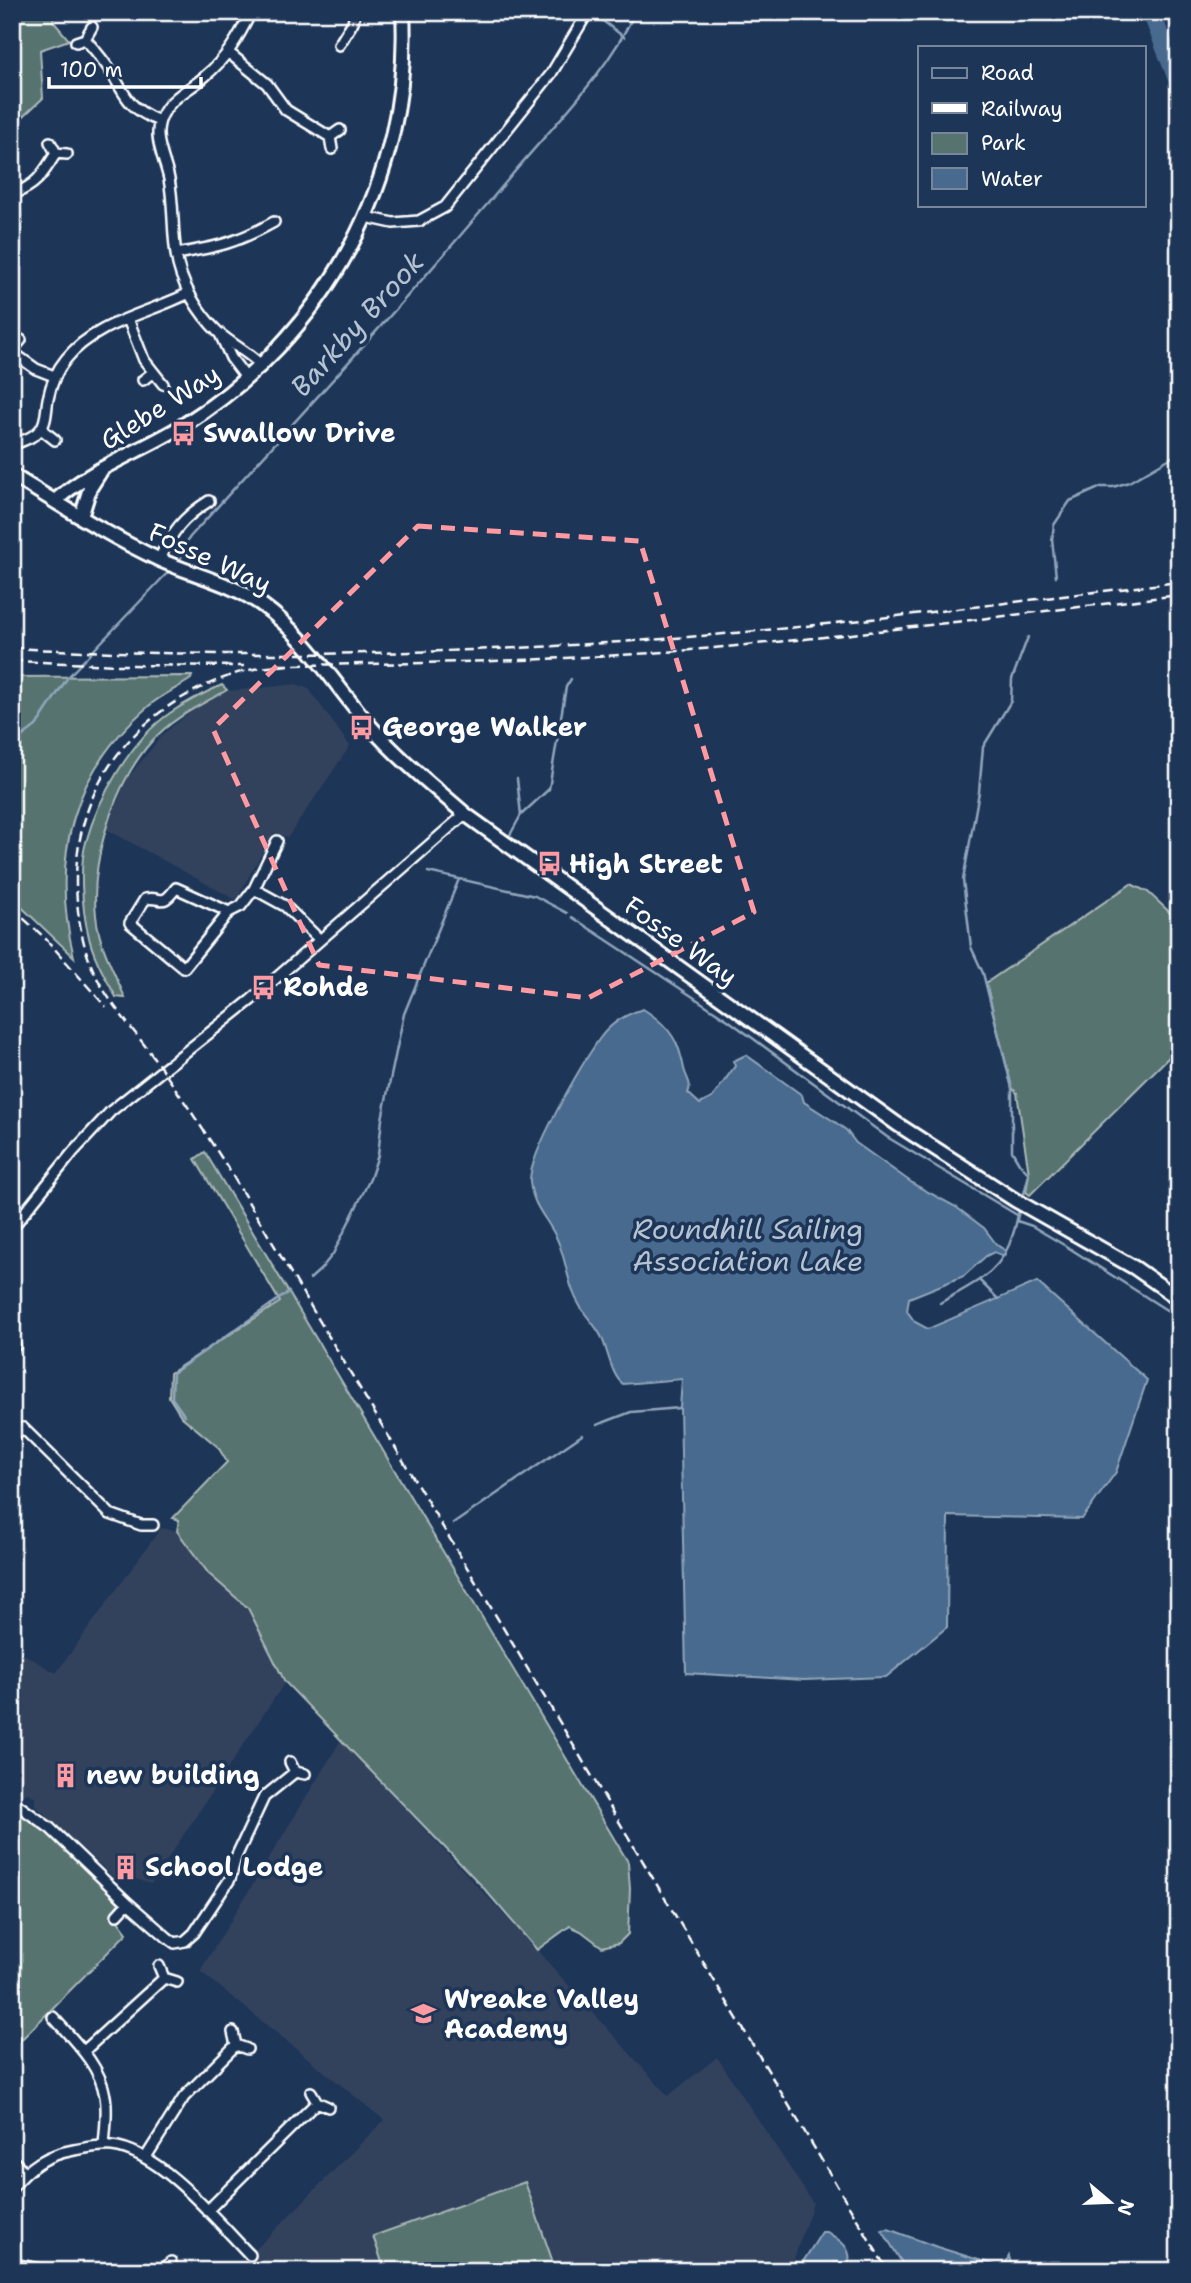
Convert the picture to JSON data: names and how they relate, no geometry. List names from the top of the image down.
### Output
{
  "streets": {
    "street": ["Glebe Way", "Fosse Way"]
  },
  "crossings": [
    ["Glebe Way", "Fosse Way"]
  ],
  "water": ["Barkby Brook", "Roundhill Sailing Association Lake"],
  "places": {
    "bus stop": [
      "Swallow Drive",
      "George Walker",
      "High Street",
      "Rohde"
    ],
    "building": ["new building", "School Lodge"],
    "school or university": ["Wreake Valley Academy"]
  },
  "legend": [
    "Road",
    "Railway",
    "Park",
    "Water"
  ],
  "scale_bar": "100 m",
  "north": "right"
}
